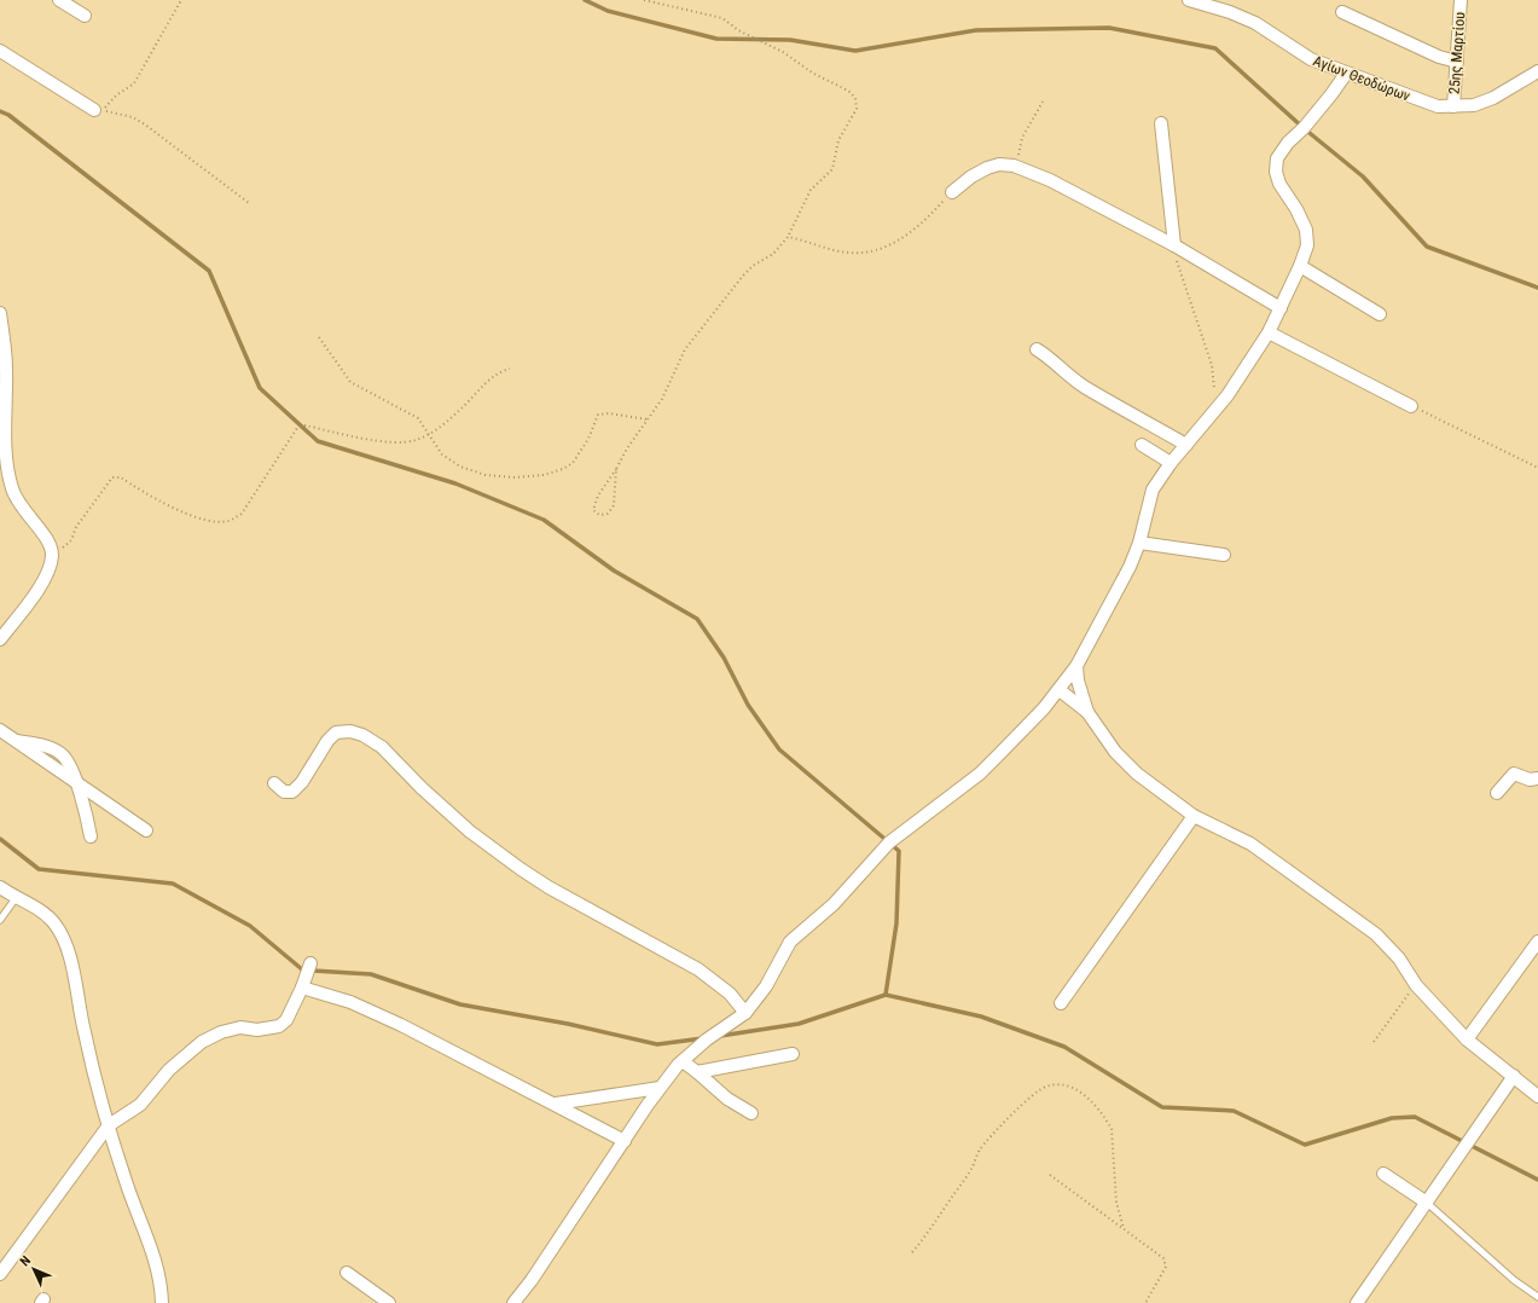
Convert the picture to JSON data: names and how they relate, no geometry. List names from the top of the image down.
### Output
{
  "streets": {
    "street": ["25ης Μαρτίου", "Αγίων Θεοδώρων"]
  },
  "crossings": [
    ["25ης Μαρτίου", "Αγίων Θεοδώρων"]
  ],
  "north": "top left"
}
